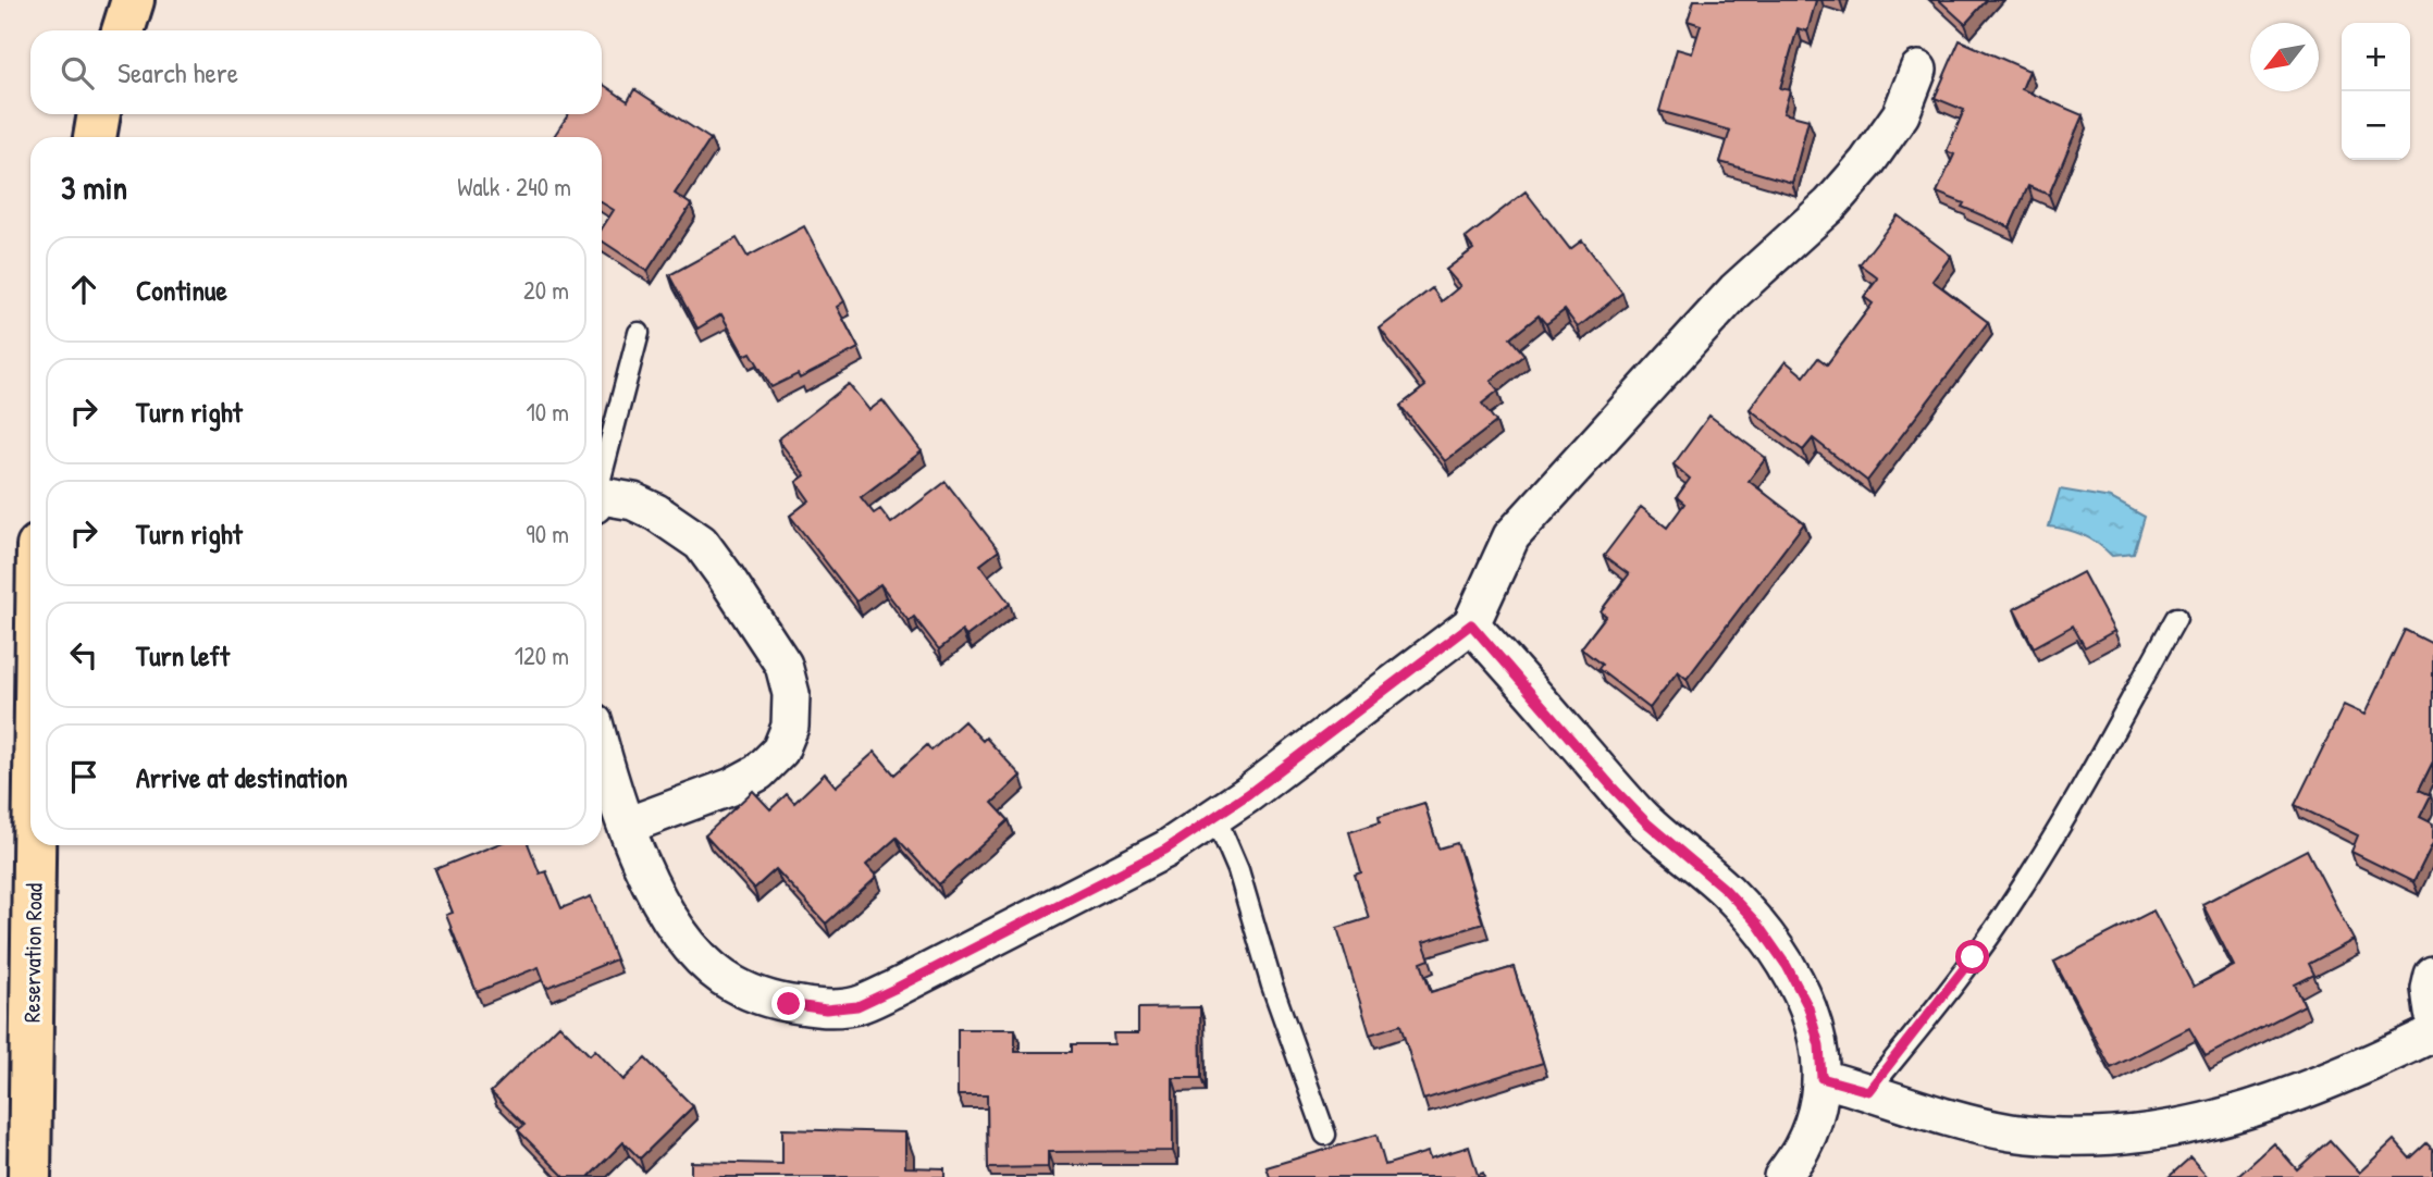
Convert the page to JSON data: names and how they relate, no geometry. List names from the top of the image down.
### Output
{
  "streets": {
    "main road": ["Reservation Road"]
  },
  "north": "bottom left",
  "page": {
    "map_buttons": ["+", "−"],
    "search": "Search here",
    "heading": ["3 min", "Walk · 240 m"],
    "list": [
      ["Continue", "20 m"],
      ["Turn right", "10 m"],
      ["Turn right", "90 m"],
      ["Turn left", "120 m"],
      "Arrive at destination"
    ]
  }
}
